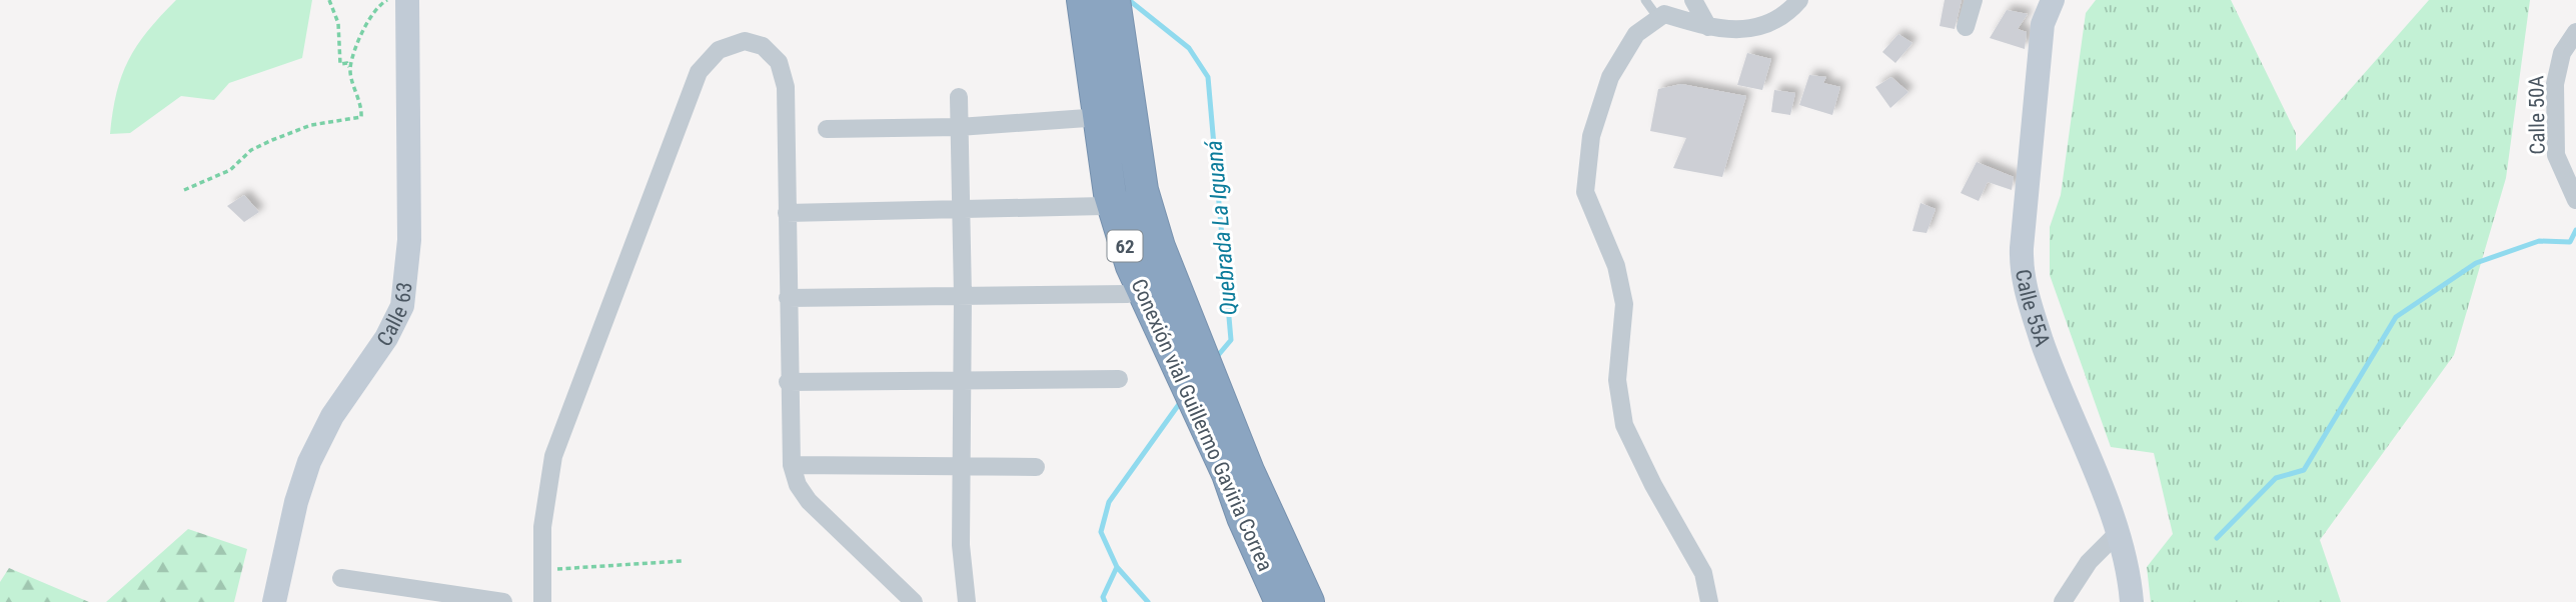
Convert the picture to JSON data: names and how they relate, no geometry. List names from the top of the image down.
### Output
{
  "streets": {
    "highway": ["62", "Conexión vial Guillermo Gaviria Correa"],
    "main road": ["Calle 55A", "Calle 63"],
    "street": ["Calle 50A"]
  },
  "water": ["Quebrada La Iguaná"]
}
